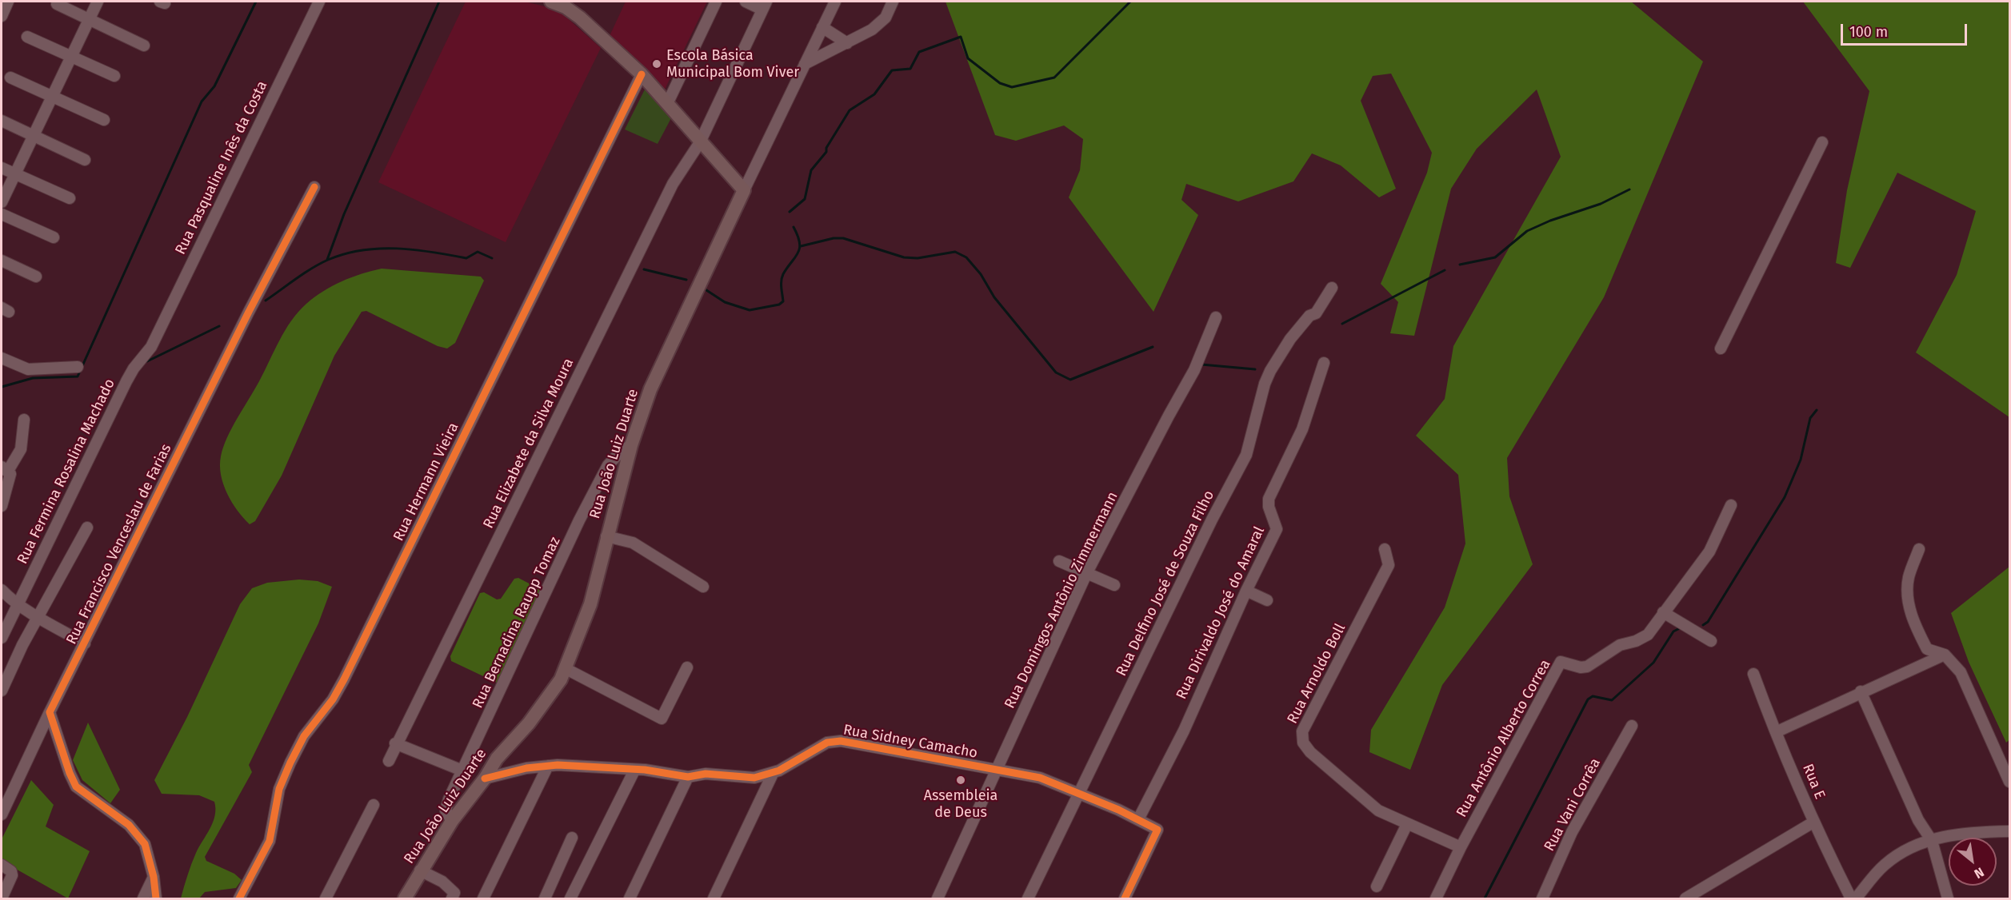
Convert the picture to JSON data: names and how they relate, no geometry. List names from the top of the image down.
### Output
{
  "streets": {
    "main road": ["Rua João Luiz Duarte"],
    "street": [
      "Rua Pasqualine Inês da Costa",
      "Rua Elizabete da Silva Moura",
      "Rua Fermina Rosalina Machado",
      "Rua Hermann Vieira",
      "Rua Francisco Venceslau de Farias",
      "Rua Delfino José de Souza Filho",
      "Rua Domingos Antônio Zimmermann",
      "Rua Dirivaldo José do Amaral",
      "Rua Bernadina Raupp Tomaz",
      "Rua Arnoldo Boll",
      "Rua Antônio Alberto Correa",
      "Rua Sidney Camacho",
      "Rua E",
      "Rua Vani Corrêa"
    ]
  },
  "crossings": [
    ["Rua Pasqualine Inês da Costa", "Rua Fermina Rosalina Machado"],
    ["Rua João Luiz Duarte", "Rua Bernadina Raupp Tomaz"],
    ["Rua João Luiz Duarte", "Rua Sidney Camacho"],
    ["Rua Delfino José de Souza Filho", "Rua Sidney Camacho"],
    ["Rua Domingos Antônio Zimmermann", "Rua Sidney Camacho"],
    ["Rua Dirivaldo José do Amaral", "Rua Sidney Camacho"],
    ["Rua Arnoldo Boll", "Rua Antônio Alberto Correa"]
  ],
  "places": ["Escola Básica Municipal Bom Viver", "Assembleia de Deus"],
  "scale_bar": "100 m",
  "north": "bottom right"
}
